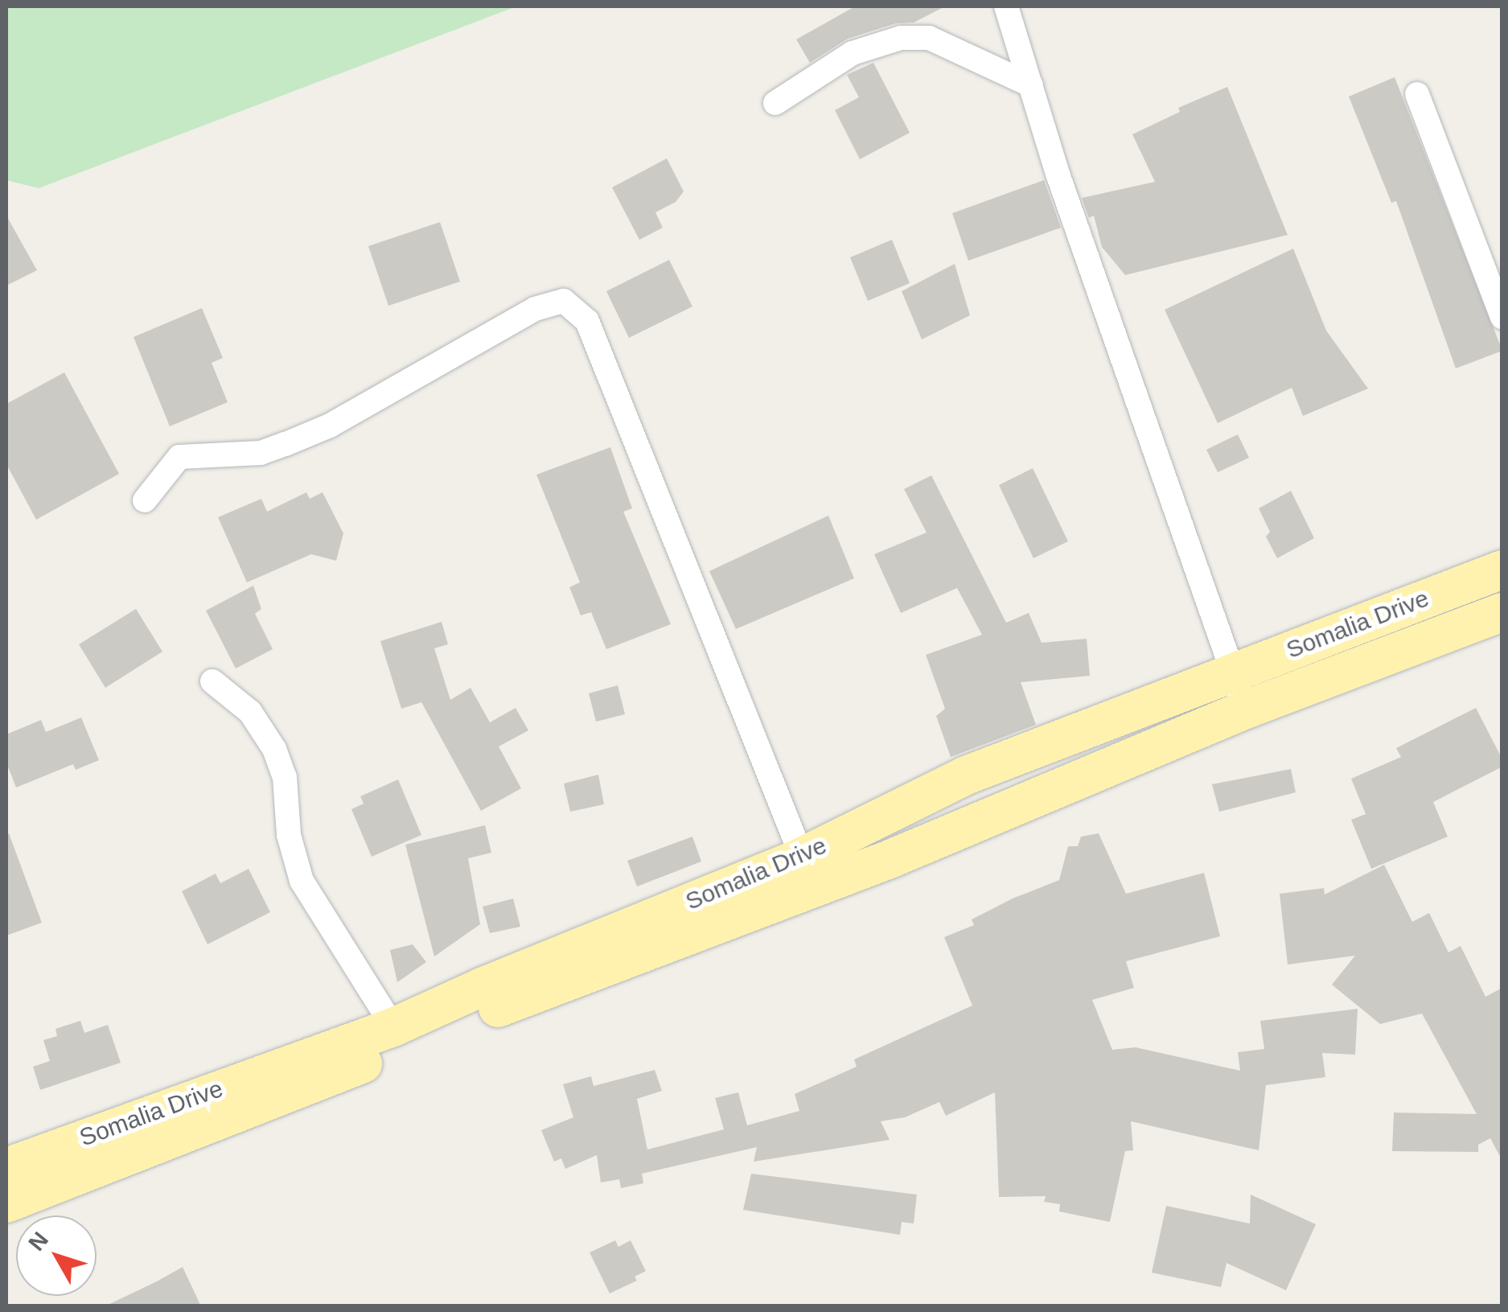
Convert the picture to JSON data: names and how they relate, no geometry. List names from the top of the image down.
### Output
{
  "streets": {
    "main road": ["Somalia Drive"]
  },
  "north": "top left"
}
